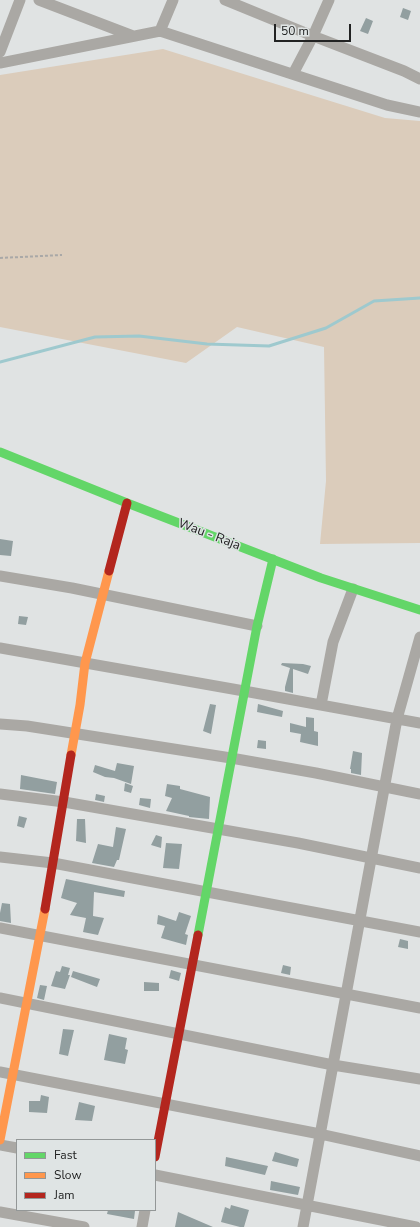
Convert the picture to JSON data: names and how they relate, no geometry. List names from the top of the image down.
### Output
{
  "streets": {
    "street": ["Wau - Raja"]
  },
  "legend": ["Fast", "Slow", "Jam"],
  "scale_bar": "50 m"
}
